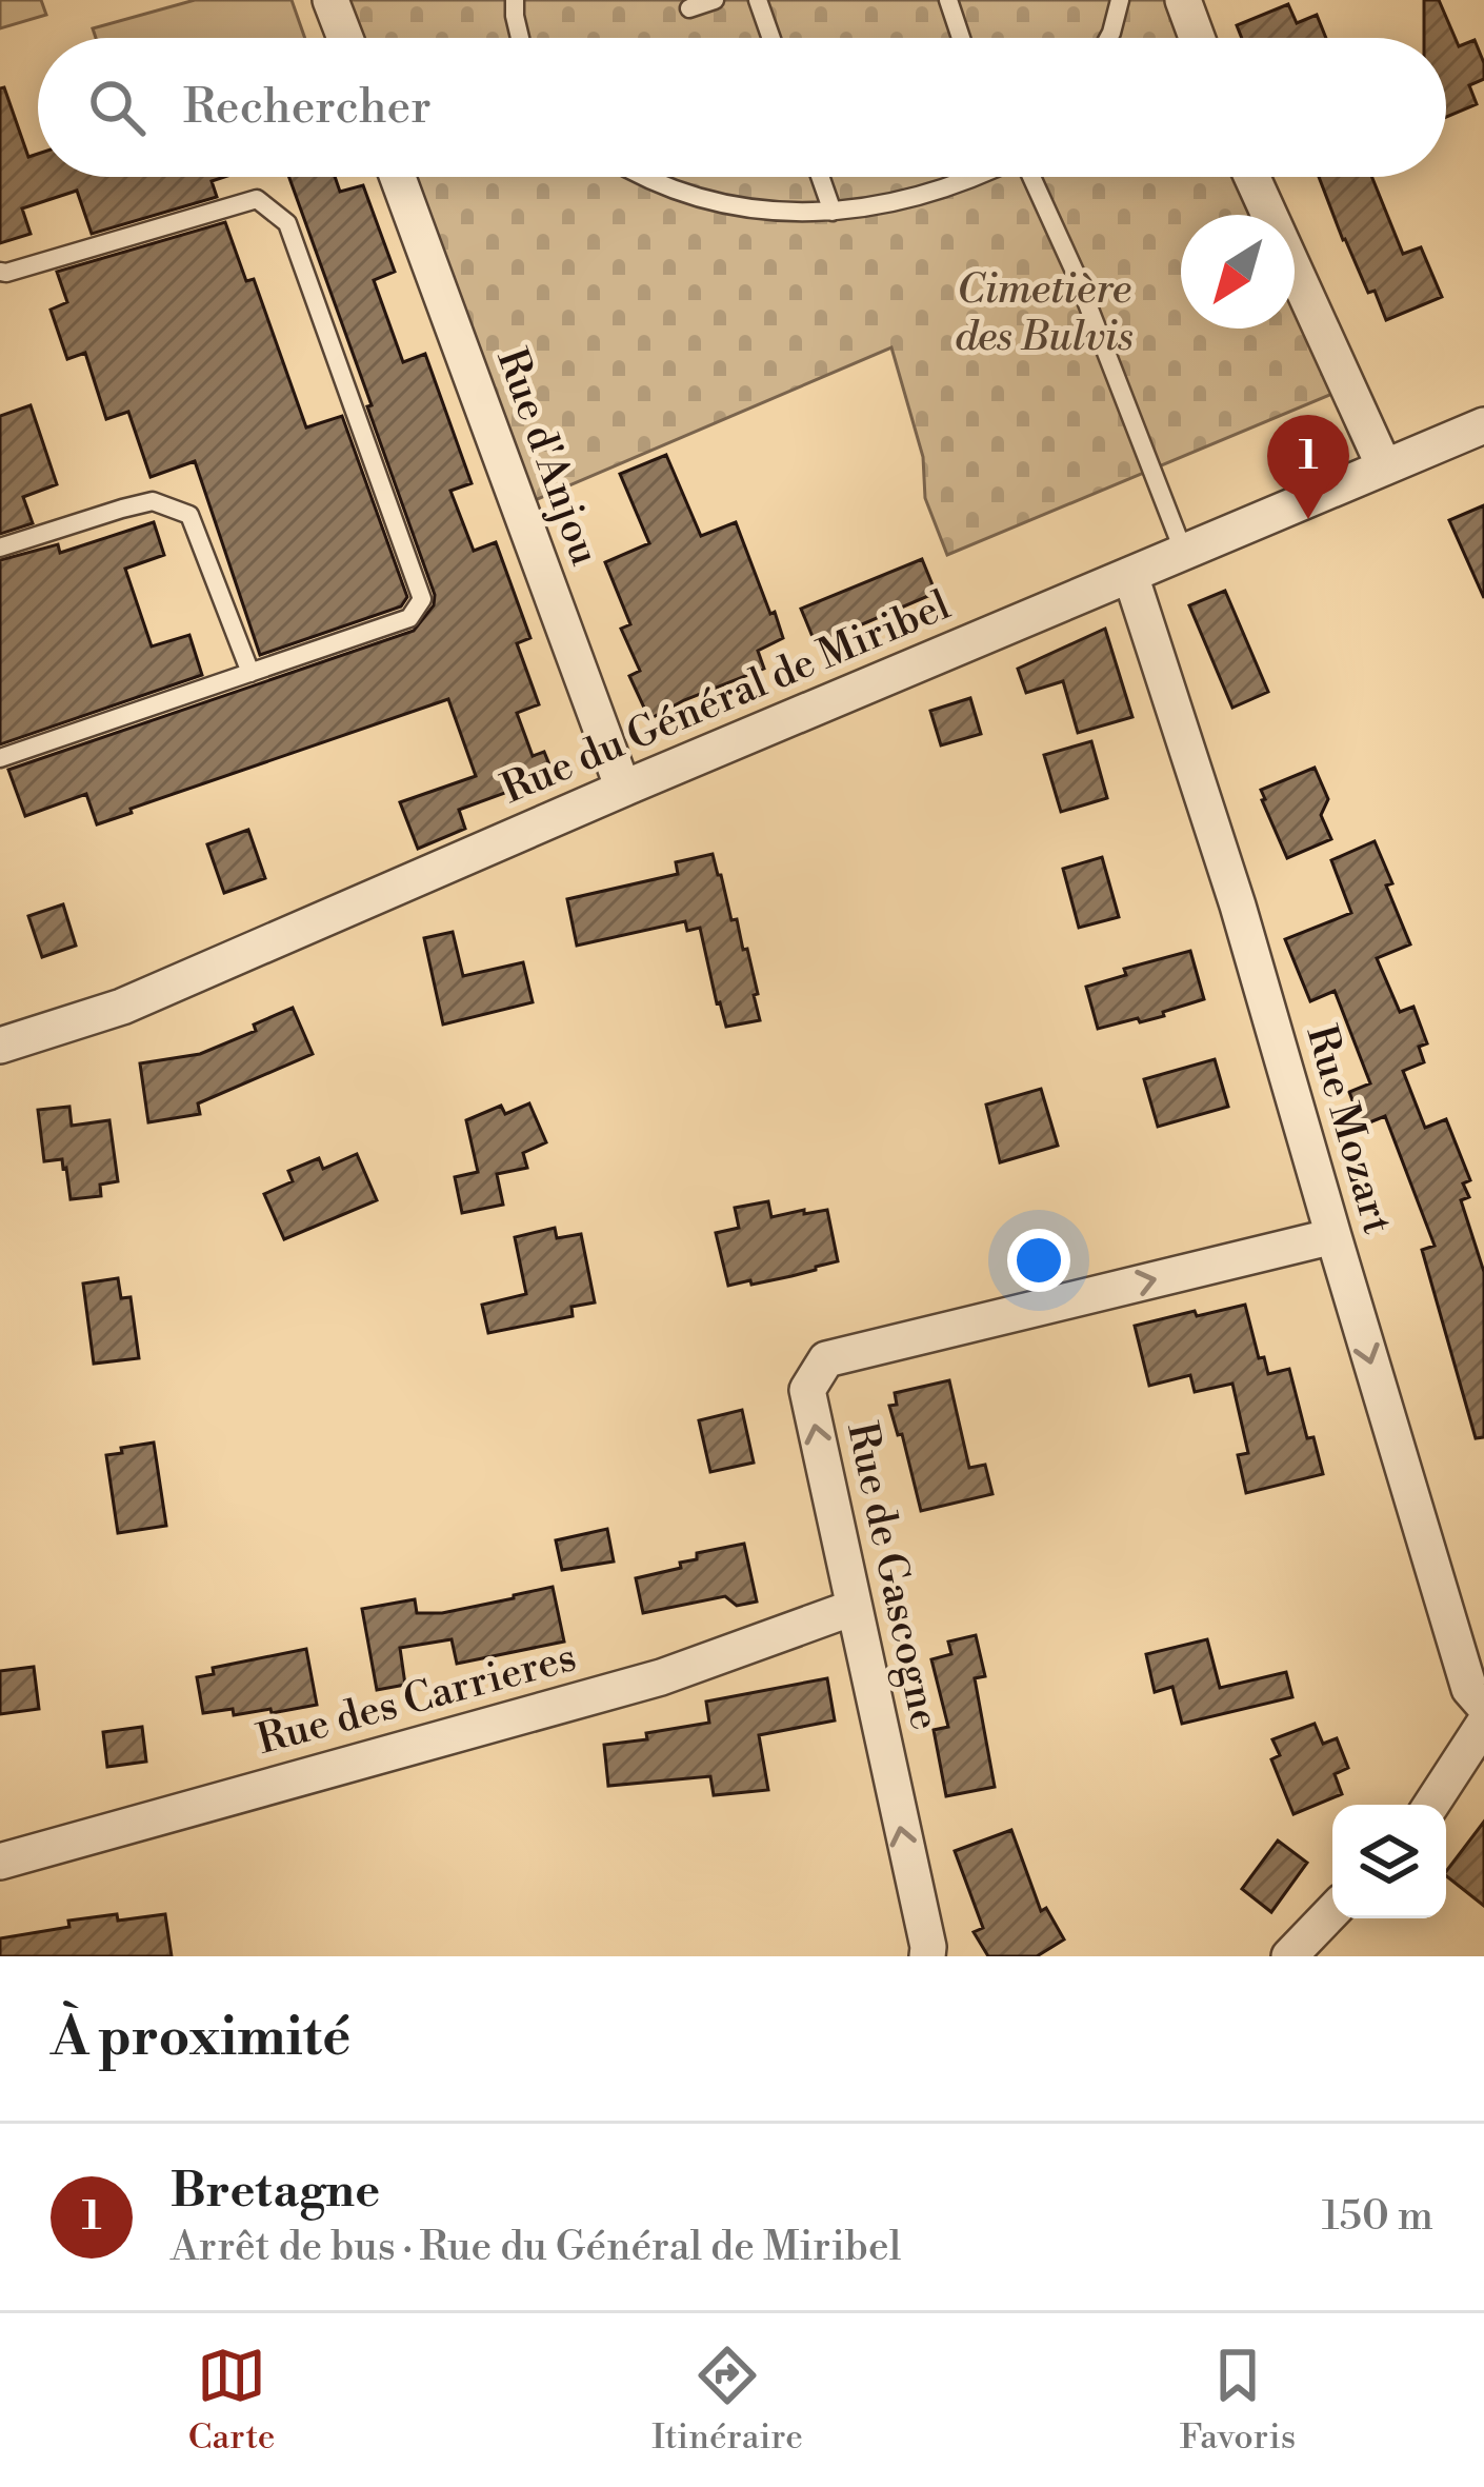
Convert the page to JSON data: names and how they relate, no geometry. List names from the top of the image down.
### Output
{
  "streets": {
    "street": [
      "Rue d'Anjou",
      "Rue du Général de Miribel",
      "Rue Mozart",
      "Rue de Gascogne",
      "Rue des Carrieres"
    ]
  },
  "crossings": [
    ["Rue d'Anjou", "Rue du Général de Miribel"],
    ["Rue du Général de Miribel", "Rue Mozart"],
    ["Rue Mozart", "Rue de Gascogne"],
    ["Rue de Gascogne", "Rue des Carrieres"]
  ],
  "one_way": ["Rue Mozart"],
  "parks": ["Cimetière des Bulvis"],
  "north": "bottom left",
  "page": {
    "search": "Rechercher",
    "pins": "1",
    "heading": "À proximité",
    "list": [
      {
        "mark": "1",
        "name": "Bretagne",
        "note": "Arrêt de bus · Rue du Général de Miribel",
        "value": "150 m"
      }
    ],
    "nav": ["Carte", "Itinéraire", "Favoris"]
  }
}
